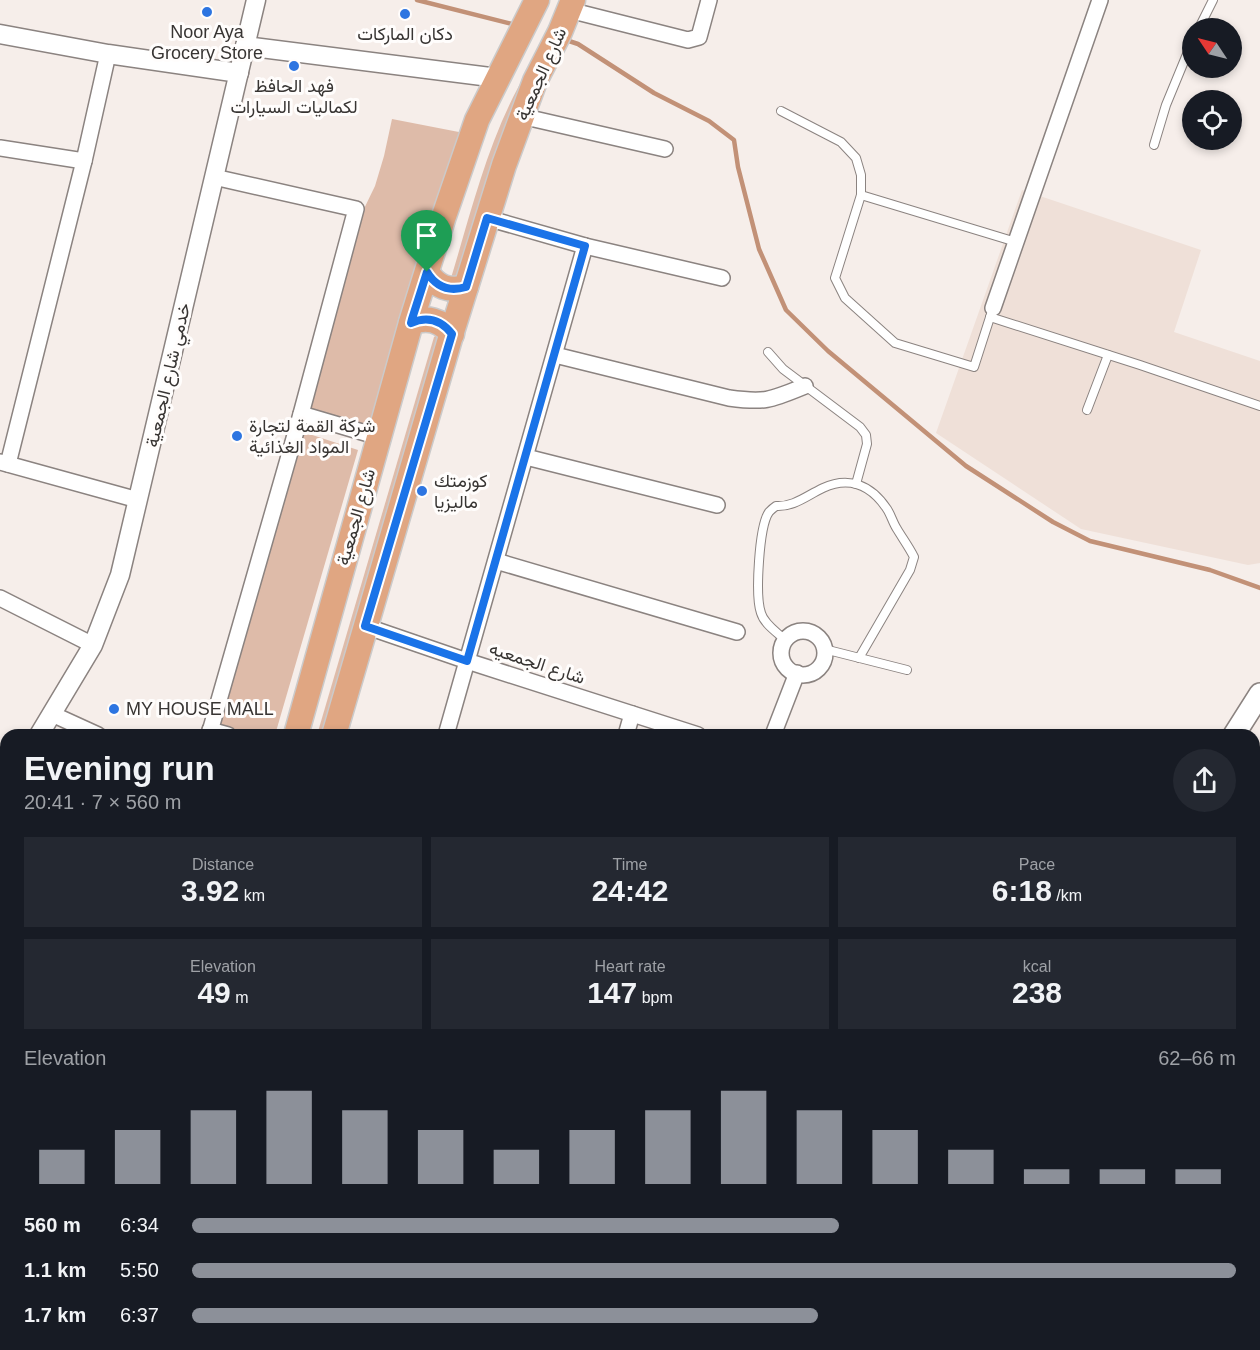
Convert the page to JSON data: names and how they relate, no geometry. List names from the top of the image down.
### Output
{
  "streets": {
    "main road": ["شارع الجمعية"],
    "street": ["خدمي شارع الجمعية", "شارع الجمعيه"]
  },
  "crossings": [
    ["شارع الجمعية", "شارع الجمعيه"]
  ],
  "places": [
    "Noor Aya Grocery Store",
    "دكان الماركات",
    "فهد الحافظ لكماليات السيارات",
    "شركة القمة لتجارة المواد الغذائية",
    "كوزمتك ماليزيا",
    "MY HOUSE MALL"
  ],
  "north": "top left",
  "page": {
    "heading": ["Evening run", "20:41 · 7 × 560 m"],
    "stats": [
      ["Distance", "3.92 km"],
      ["Time", "24:42"],
      ["Pace", "6:18 /km"],
      ["Elevation", "49 m"],
      ["Heart rate", "147 bpm"],
      ["kcal", "238"]
    ],
    "chart": ["Elevation", "62–66 m"],
    "list": [
      {
        "name": "560 m",
        "note": "6:34"
      },
      {
        "name": "1.1 km",
        "note": "5:50"
      },
      {
        "name": "1.7 km",
        "note": "6:37"
      }
    ]
  }
}
